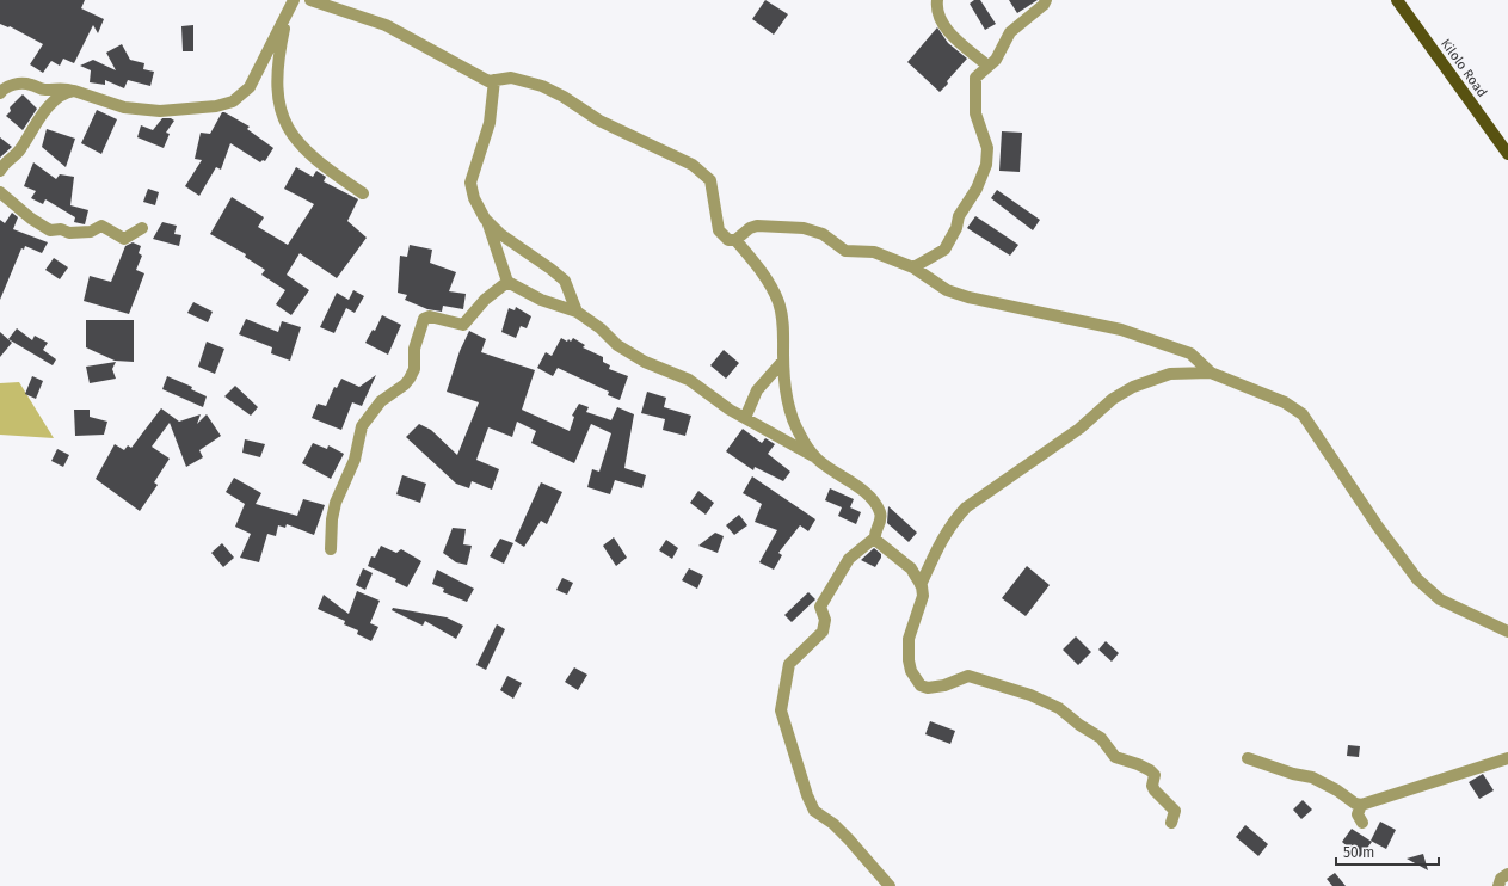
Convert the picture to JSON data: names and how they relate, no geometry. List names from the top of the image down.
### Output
{
  "streets": {
    "main road": ["Kilolo Road"]
  },
  "scale_bar": "50 m"
}
